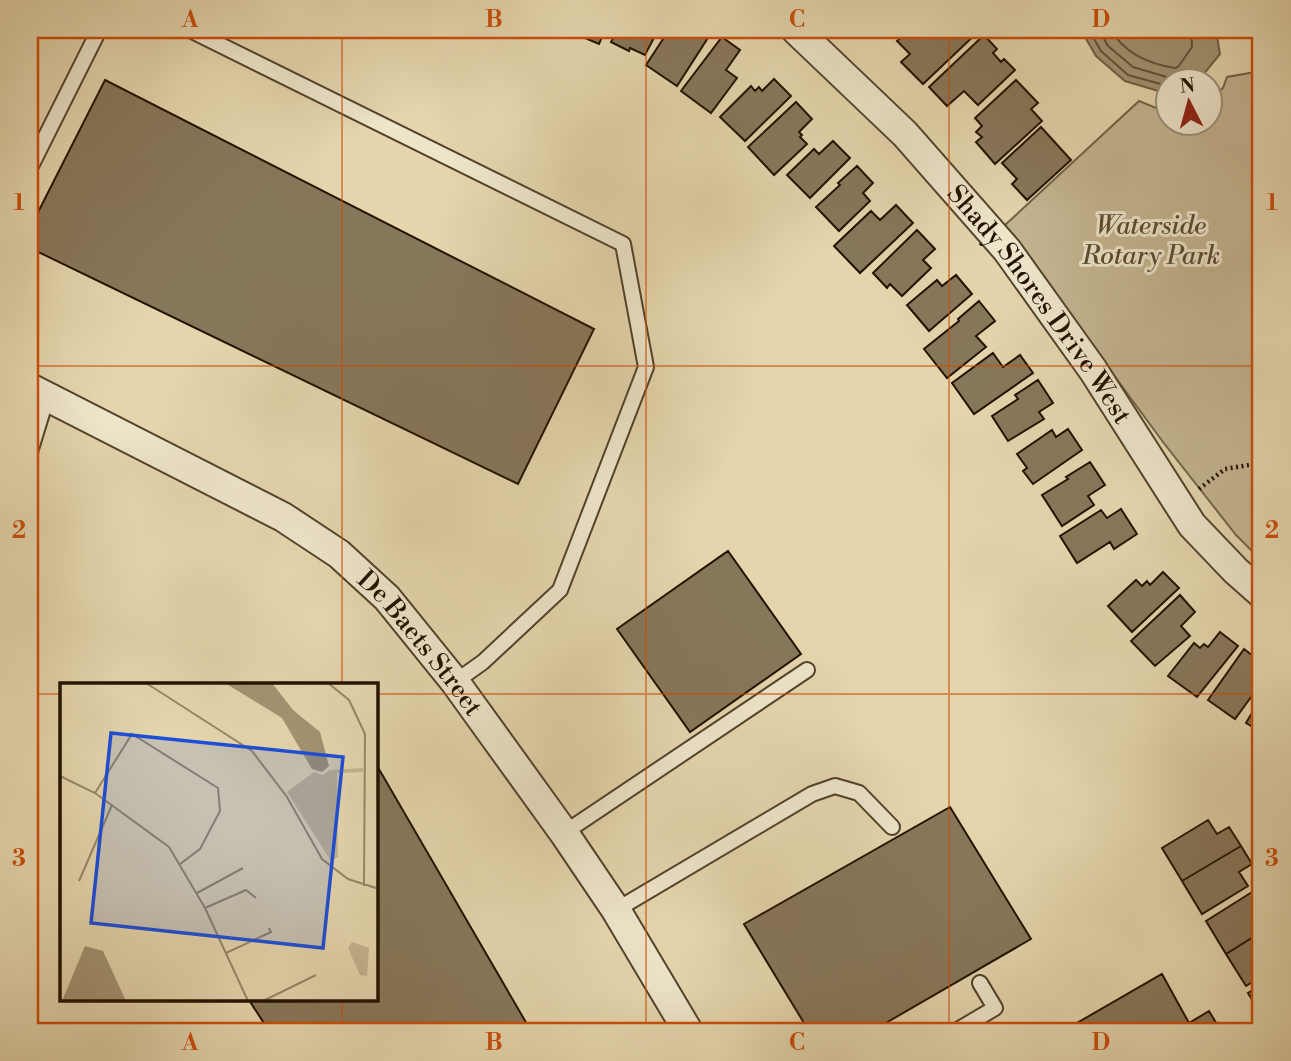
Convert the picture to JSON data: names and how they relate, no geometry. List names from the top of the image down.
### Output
{
  "streets": {
    "street": ["Shady Shores Drive West", "De Baets Street"]
  },
  "parks": ["Waterside Rotary Park"],
  "north": "top",
  "grid": {
    "columns": [
      "A",
      "B",
      "C",
      "D"
    ],
    "rows": ["1", "2", "3"]
  }
}
